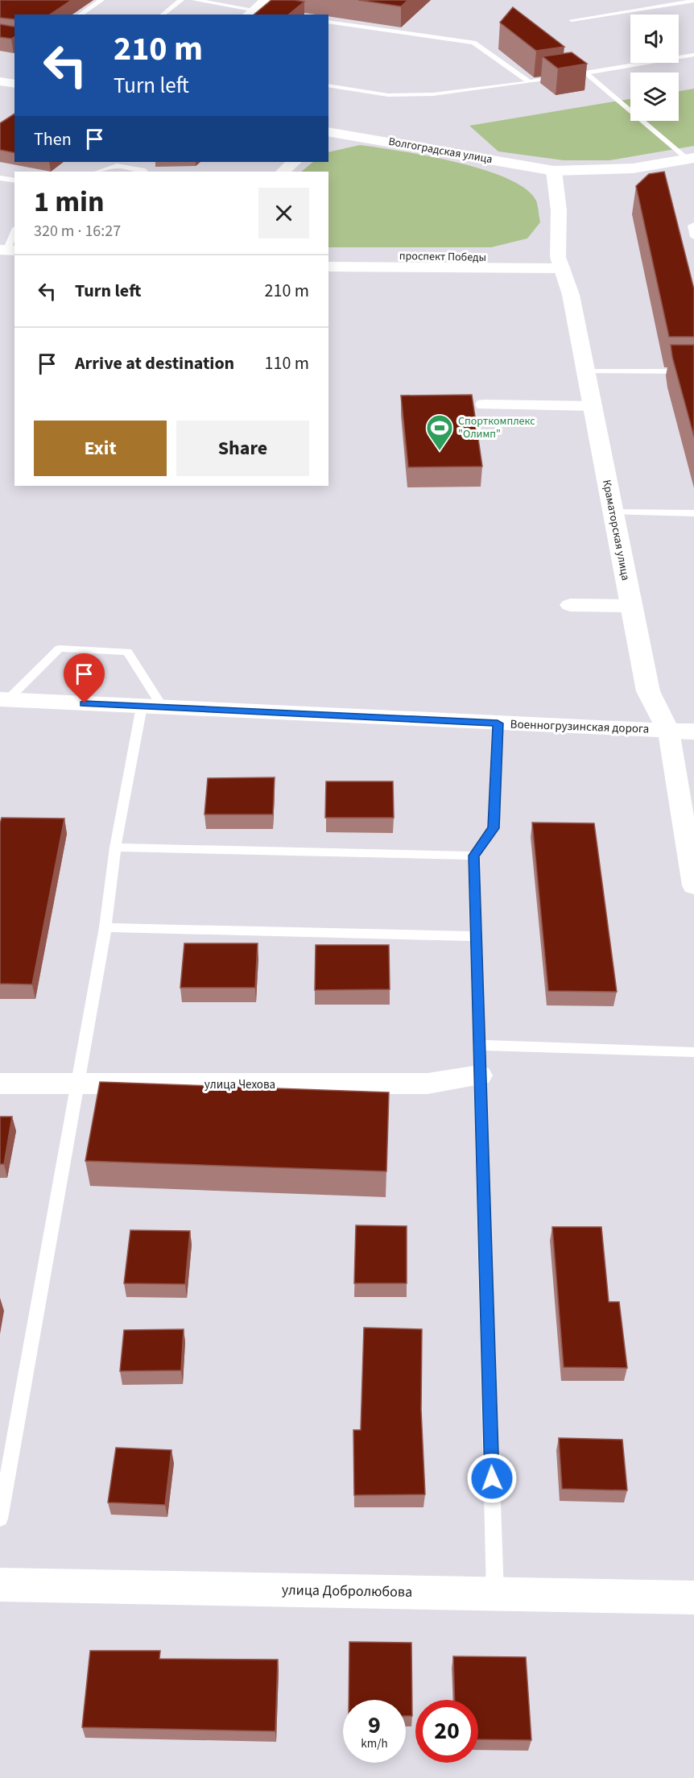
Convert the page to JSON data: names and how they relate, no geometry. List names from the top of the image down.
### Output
{
  "streets": {
    "street": [
      "Волгоградская улица",
      "проспект Победы",
      "Краматорская улица",
      "Военногрузинская дорога",
      "улица Чехова",
      "улица Добролюбова"
    ]
  },
  "crossings": [
    ["Волгоградская улица", "Краматорская улица"],
    ["проспект Победы", "Краматорская улица"],
    ["Краматорская улица", "Военногрузинская дорога"]
  ],
  "places": {
    "sports": ["Спорткомплекс \"Олимп\""]
  },
  "page": {
    "turn": ["210 m", "Turn left"],
    "then": "Then",
    "heading": ["1 min", "320 m · 16:27"],
    "list": [
      {
        "name": "Turn left",
        "value": "210 m"
      },
      {
        "name": "Arrive at destination",
        "value": "110 m"
      }
    ],
    "buttons": ["Exit", "Share"],
    "speed": "9 km/h",
    "limit": "20"
  }
}
